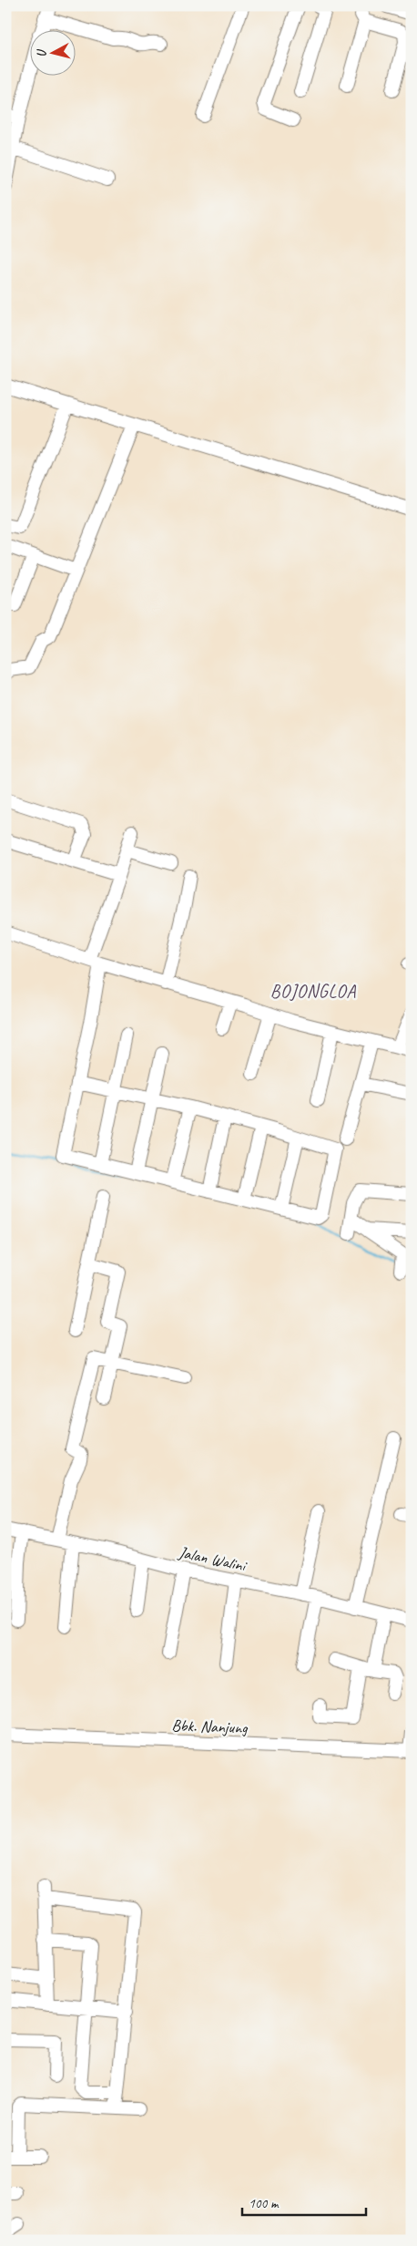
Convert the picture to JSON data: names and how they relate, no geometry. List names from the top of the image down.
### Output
{
  "streets": {
    "street": ["Jalan Walini", "Bbk. Nanjung"]
  },
  "districts": ["BOJONGLOA"],
  "scale_bar": "100 m",
  "north": "left"
}
